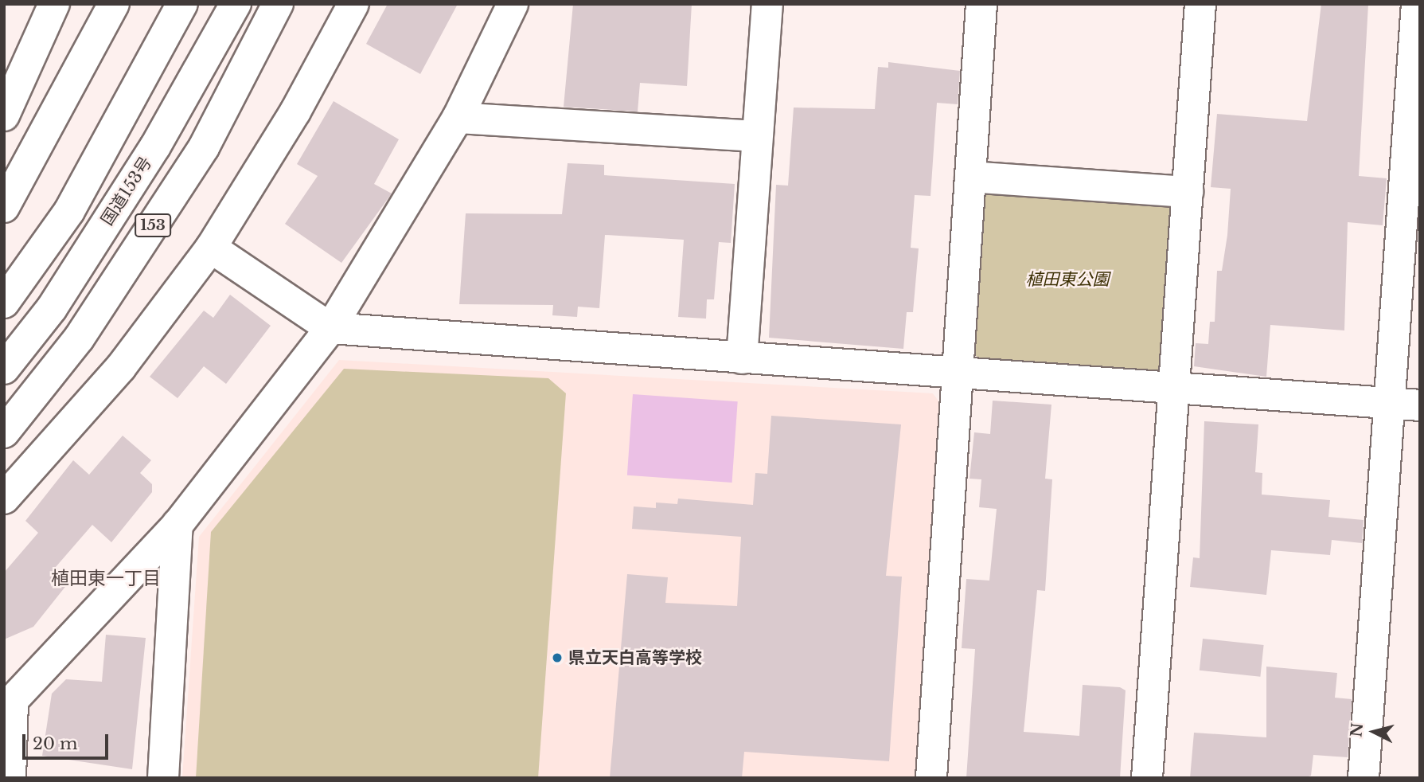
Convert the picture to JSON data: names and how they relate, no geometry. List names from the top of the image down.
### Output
{
  "streets": {
    "main road": ["国道153号", "153"]
  },
  "districts": ["植田東一丁目"],
  "parks": ["植田東公園"],
  "places": ["県立天白高等学校"],
  "scale_bar": "20 m",
  "north": "left"
}
